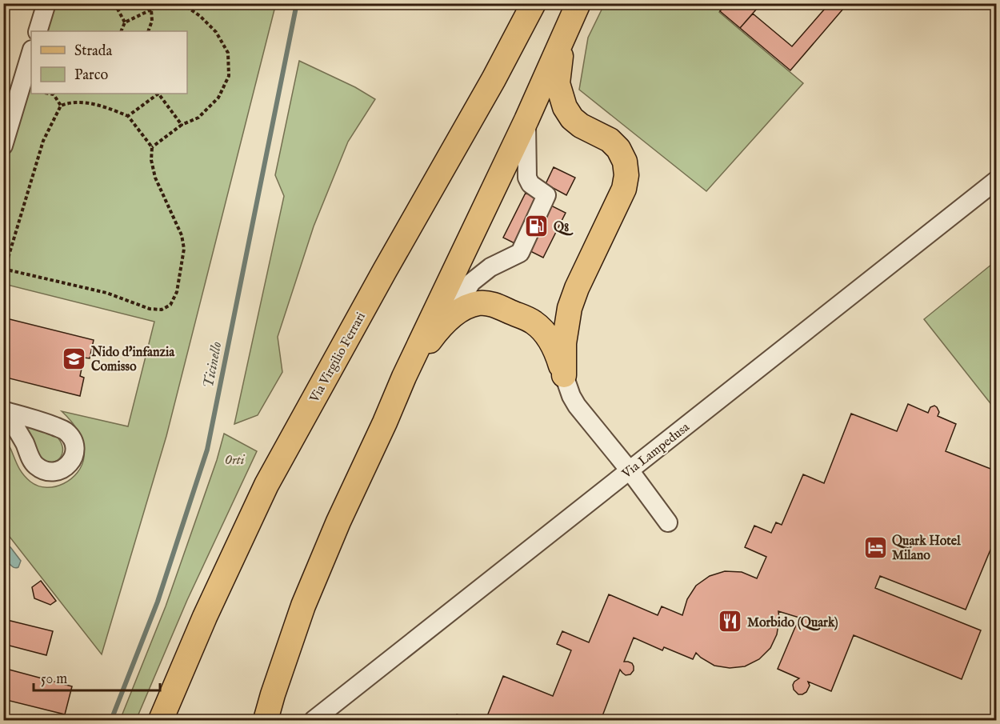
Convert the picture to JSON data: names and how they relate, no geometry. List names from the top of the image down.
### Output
{
  "streets": {
    "main road": ["Via Virgilio Ferrari"],
    "street": ["Via Lampedusa"]
  },
  "water": ["Ticinello"],
  "parks": ["Orti"],
  "places": {
    "fuel station": ["Q8"],
    "school or university": ["Nido d'infanzia Comisso"],
    "hotel": ["Quark Hotel Milano"],
    "restaurant": ["Morbido (Quark)"]
  },
  "legend": ["Strada", "Parco"],
  "scale_bar": "50 m"
}
